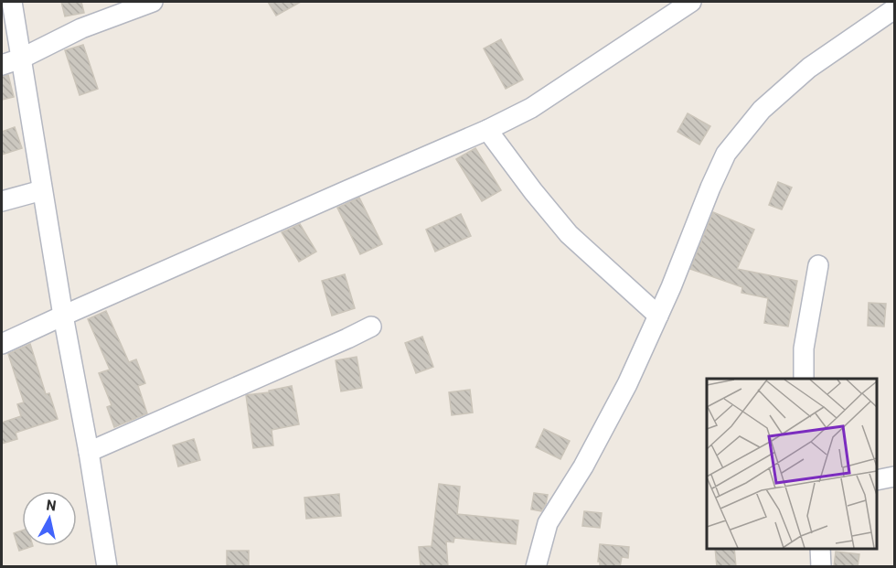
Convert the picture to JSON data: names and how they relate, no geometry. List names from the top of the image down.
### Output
{
  "north": "top"
}
